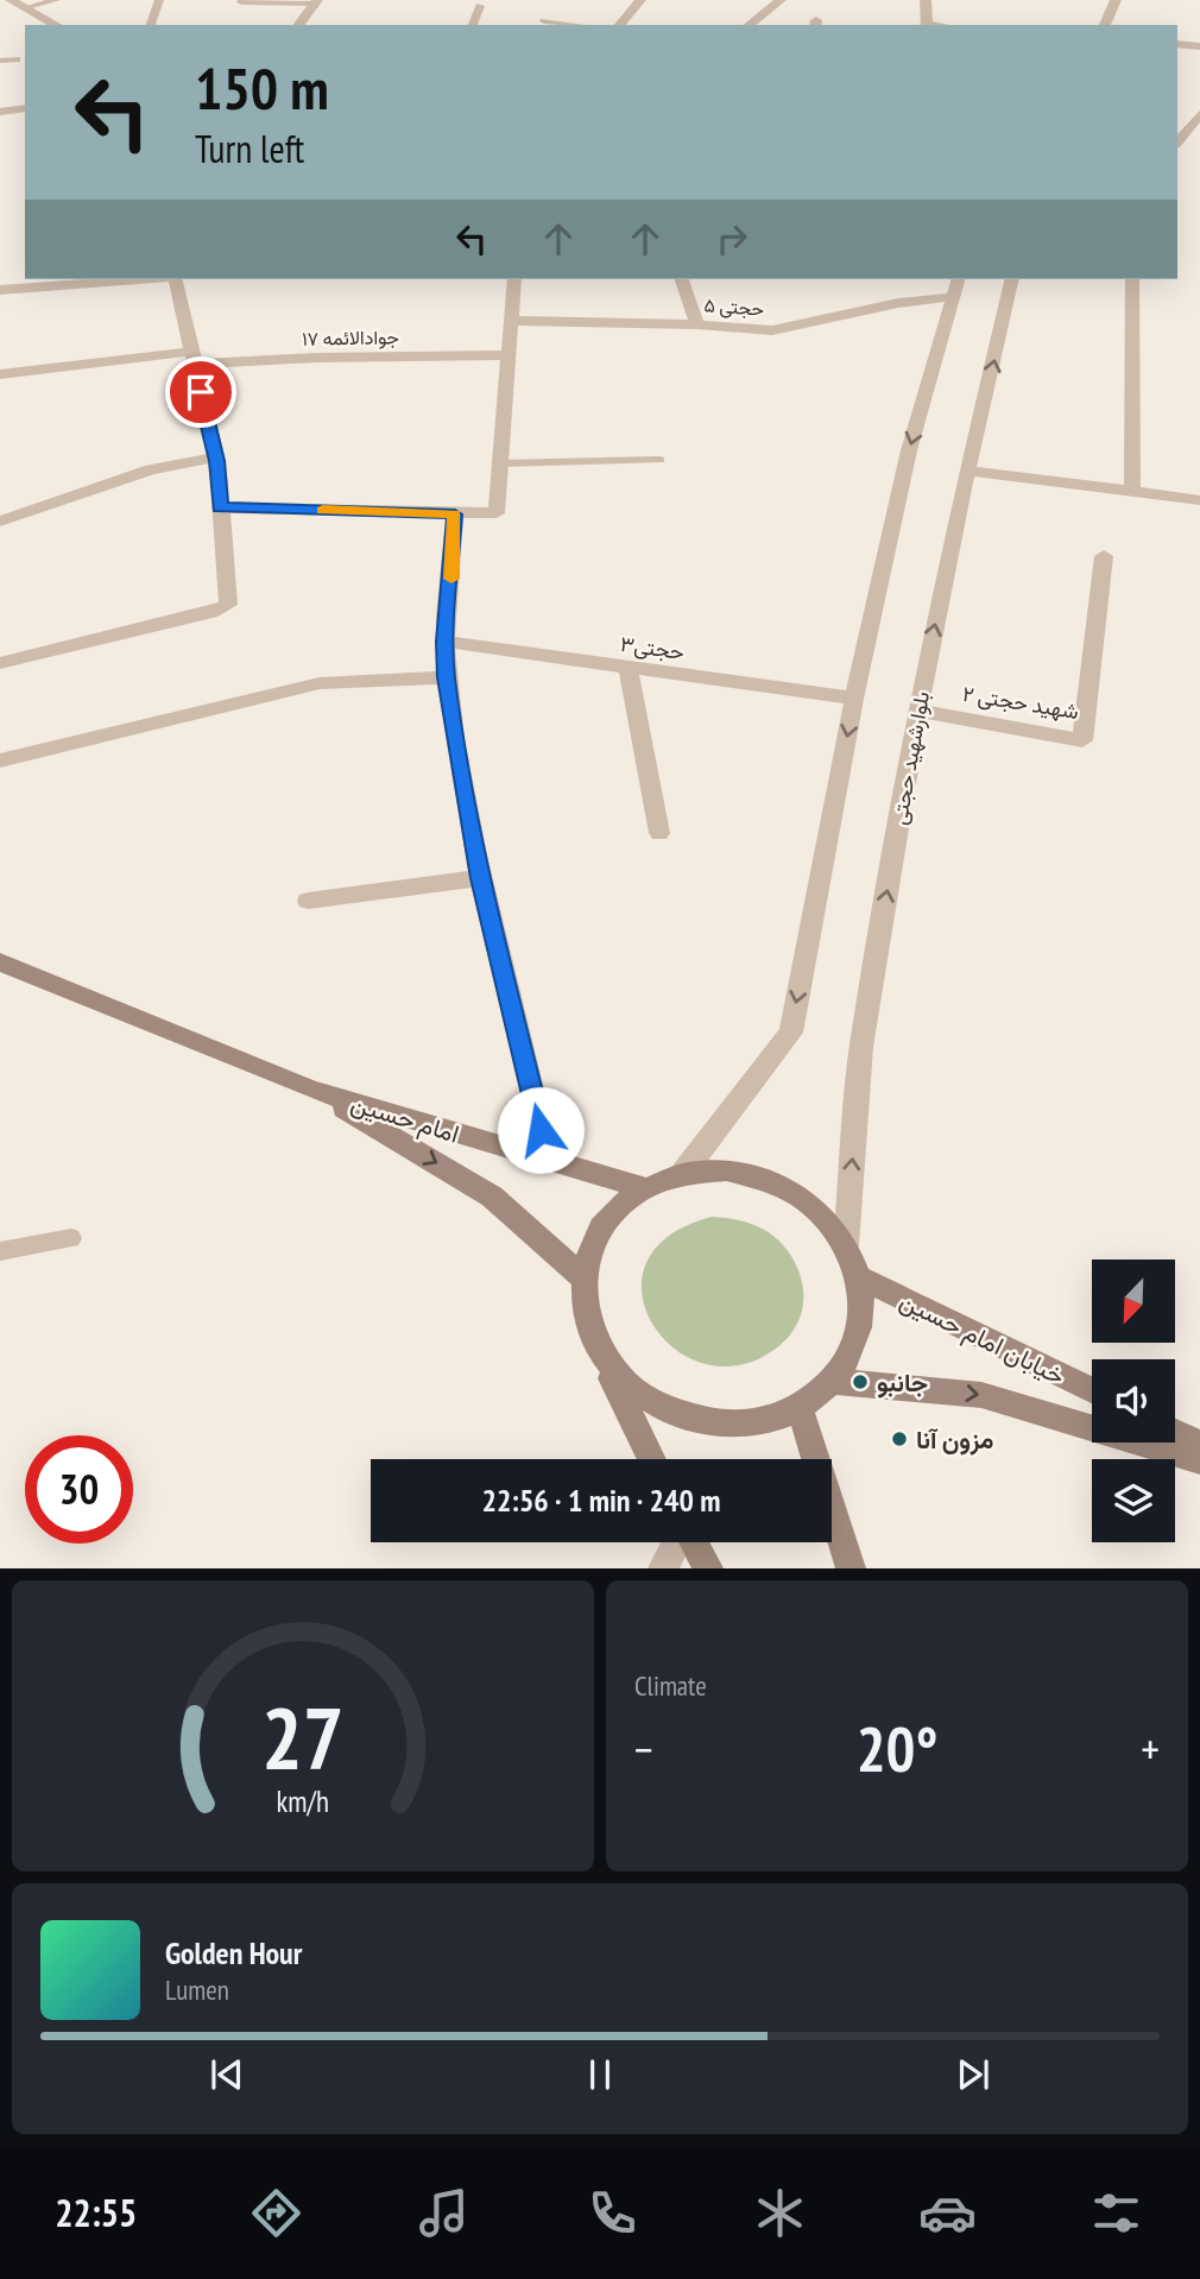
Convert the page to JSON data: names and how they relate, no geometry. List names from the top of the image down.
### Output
{
  "streets": {
    "street": [
      "حجتی ۵",
      "جوادالائمه ۱۷",
      "حجتی۳",
      "شهید حجتی ۲",
      "بلوارشهید حجتی",
      "امام حسین",
      "خیابان امام حسین"
    ]
  },
  "crossings": [
    ["شهید حجتی ۲", "بلوارشهید حجتی"],
    ["بلوارشهید حجتی", "امام حسین"],
    ["بلوارشهید حجتی", "خیابان امام حسین"],
    ["امام حسین", "خیابان امام حسین"]
  ],
  "places": ["جانبو", "مزون آنا"],
  "north": "bottom left",
  "page": {
    "turn": ["150 m", "Turn left"],
    "limit": "30",
    "trip": "22:56 · 1 min · 240 m",
    "tile": "Climate",
    "heat": ["−", "20°", "+"],
    "song": ["Golden Hour", "Lumen"],
    "tabs": "22:55",
    "gauge": ["27", "km/h"]
  }
}
